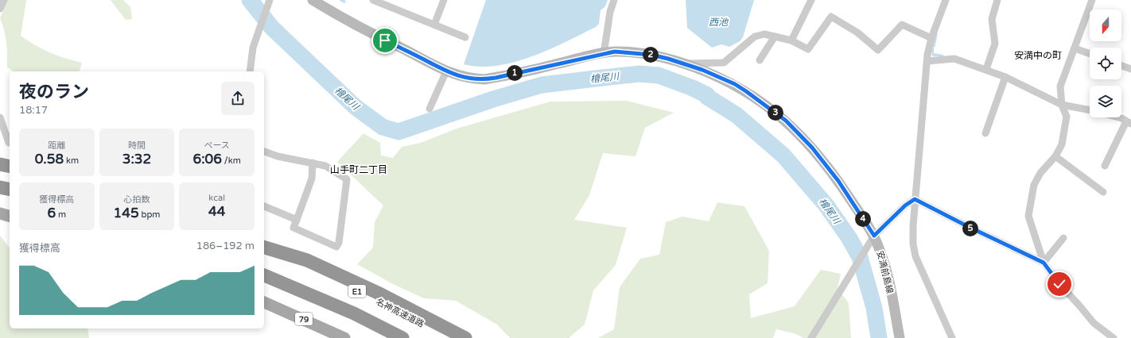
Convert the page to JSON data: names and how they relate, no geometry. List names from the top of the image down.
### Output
{
  "streets": {
    "highway": ["E1", "名神高速道路"],
    "main road": ["安満前島線", "79"]
  },
  "districts": ["安満中の町", "山手町二丁目"],
  "water": ["西池", "檜尾川"],
  "north": "bottom",
  "page": {
    "pins": [
      "2",
      "1",
      "3",
      "4",
      "5"
    ],
    "heading": ["夜のラン", "18:17"],
    "stats": [
      ["距離", "0.58 km"],
      ["時間", "3:32"],
      ["ペース", "6:06 /km"],
      ["獲得標高", "6 m"],
      ["心拍数", "145 bpm"],
      ["kcal", "44"]
    ],
    "chart": ["獲得標高", "186–192 m"]
  }
}
